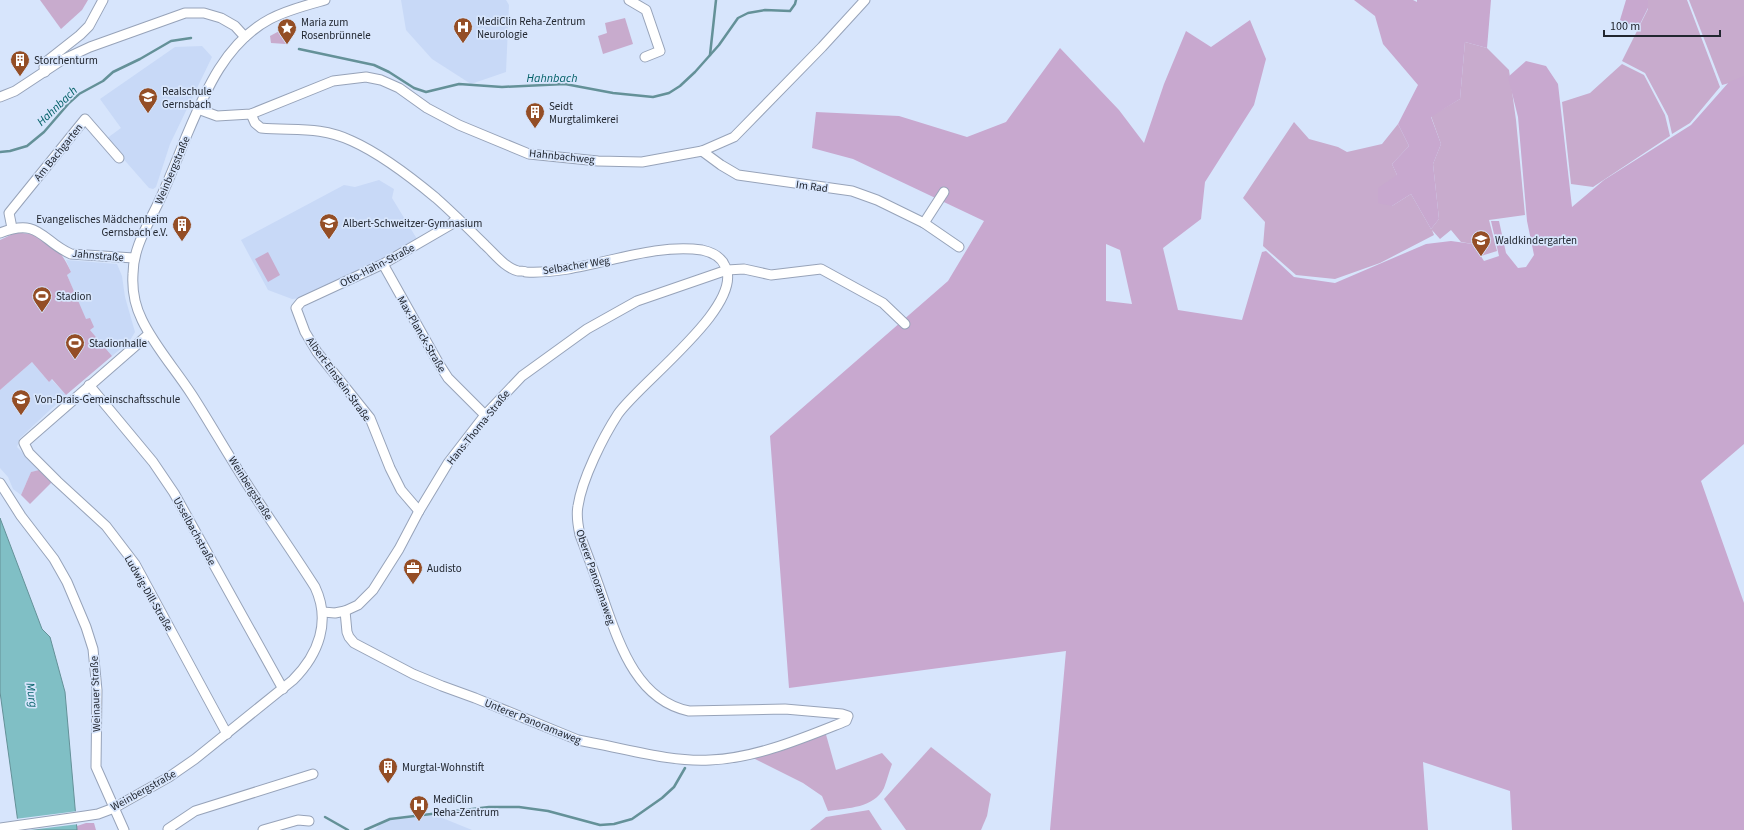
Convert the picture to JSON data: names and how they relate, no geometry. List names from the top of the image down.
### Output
{
  "streets": {
    "street": [
      "Am Bachgarten",
      "Hahnbachweg",
      "Weinbergstraße",
      "Im Rad",
      "Jahnstraße",
      "Otto-Hahn-Straße",
      "Selbacher Weg",
      "Max-Planck-Straße",
      "Albert-Einstein-Straße",
      "Hans-Thoma-Straße",
      "Usselbachstraße",
      "Oberer Panoramaweg",
      "Ludwig-Dill-Straße",
      "Weinauer Straße",
      "Unterer Panoramaweg"
    ]
  },
  "crossings": [
    ["Am Bachgarten", "Jahnstraße"],
    ["Hahnbachweg", "Weinbergstraße"],
    ["Hahnbachweg", "Im Rad"],
    ["Hahnbachweg", "Selbacher Weg"],
    ["Weinbergstraße", "Jahnstraße"],
    ["Weinbergstraße", "Hans-Thoma-Straße"],
    ["Weinbergstraße", "Usselbachstraße"],
    ["Weinbergstraße", "Ludwig-Dill-Straße"],
    ["Weinbergstraße", "Weinauer Straße"],
    ["Otto-Hahn-Straße", "Selbacher Weg"],
    ["Otto-Hahn-Straße", "Max-Planck-Straße"],
    ["Otto-Hahn-Straße", "Albert-Einstein-Straße"],
    ["Selbacher Weg", "Hans-Thoma-Straße"],
    ["Selbacher Weg", "Oberer Panoramaweg"],
    ["Max-Planck-Straße", "Hans-Thoma-Straße"],
    ["Albert-Einstein-Straße", "Hans-Thoma-Straße"],
    ["Hans-Thoma-Straße", "Oberer Panoramaweg"],
    ["Hans-Thoma-Straße", "Unterer Panoramaweg"],
    ["Usselbachstraße", "Ludwig-Dill-Straße"],
    ["Oberer Panoramaweg", "Unterer Panoramaweg"]
  ],
  "water": ["Hahnbach", "Murg"],
  "places": {
    "hospital": ["MediClin Reha-Zentrum Neurologie", "MediClin Reha-Zentrum"],
    "place": ["Maria zum Rosenbrünnele"],
    "building": [
      "Storchenturm",
      "Seidt Murgtalimkerei",
      "Evangelisches Mädchenheim Gernsbach e.V.",
      "Murgtal-Wohnstift"
    ],
    "school or university": [
      "Realschule Gernsbach",
      "Albert-Schweitzer-Gymnasium",
      "Waldkindergarten",
      "Von-Drais-Gemeinschaftsschule"
    ],
    "sports": ["Stadion", "Stadionhalle"],
    "office": ["Audisto"]
  },
  "scale_bar": "100 m"
}
